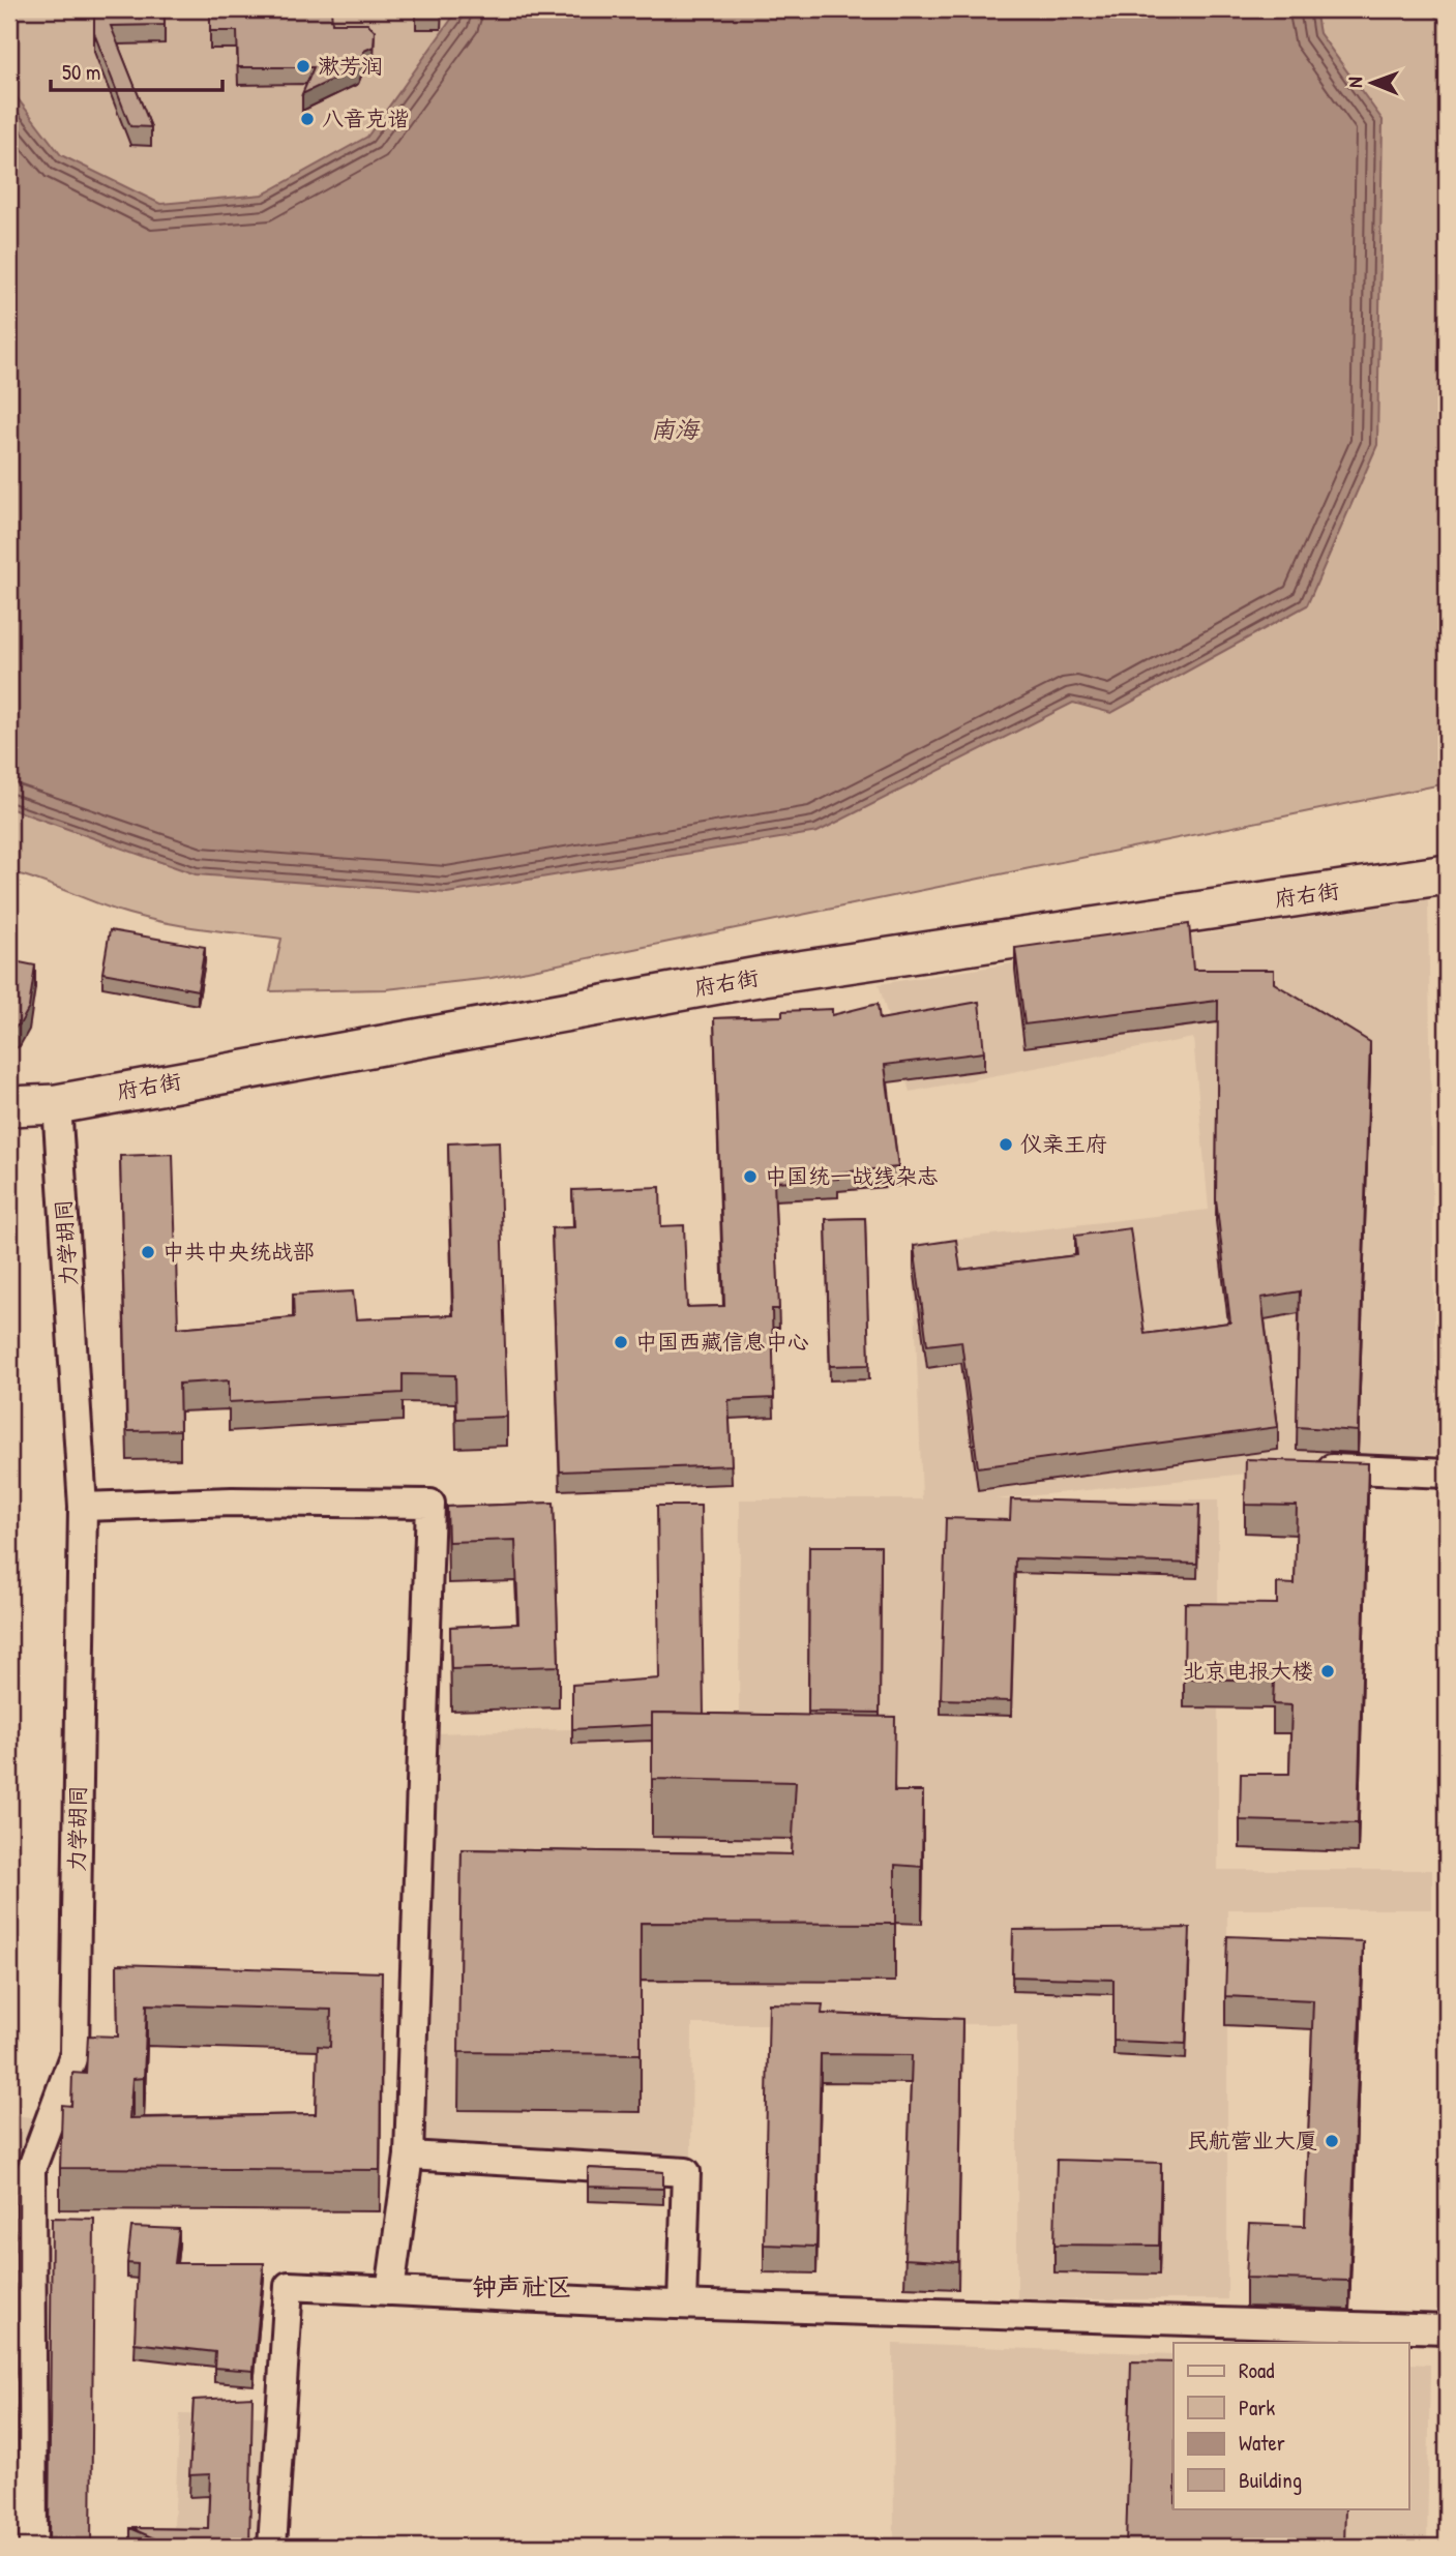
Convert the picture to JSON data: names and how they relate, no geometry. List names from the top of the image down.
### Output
{
  "streets": {
    "main road": ["府右街"],
    "street": ["力学胡同"]
  },
  "crossings": [
    ["府右街", "力学胡同"]
  ],
  "districts": ["钟声社区"],
  "water": ["南海"],
  "places": [
    "漱芳润",
    "八音克谐",
    "仪亲王府",
    "中国统一战线杂志",
    "中共中央统战部",
    "中国西藏信息中心",
    "北京电报大楼",
    "民航营业大厦"
  ],
  "legend": [
    "Road",
    "Park",
    "Water",
    "Building"
  ],
  "scale_bar": "50 m",
  "north": "left"
}
